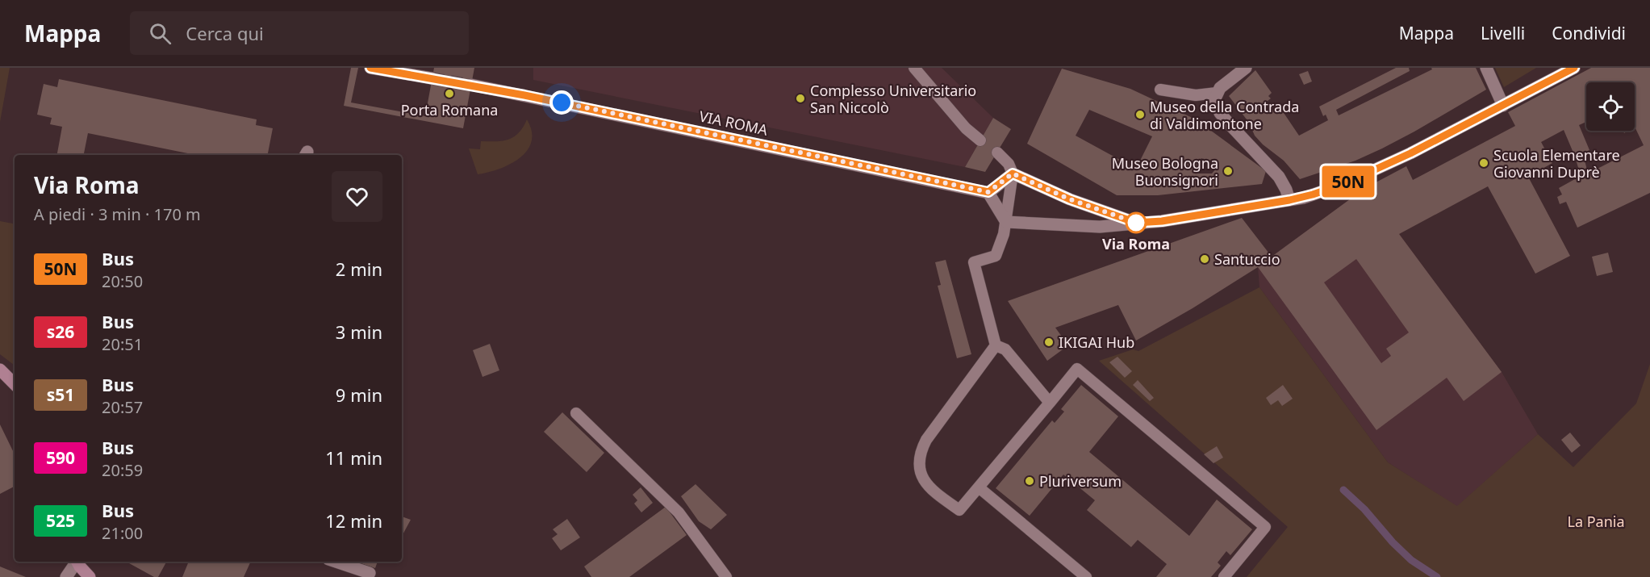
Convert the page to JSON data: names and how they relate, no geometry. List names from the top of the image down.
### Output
{
  "streets": {
    "street": ["VIA ROMA"]
  },
  "parks": ["La Pania"],
  "places": [
    "Porta Romana",
    "Complesso Universitario San Niccolò",
    "Museo della Contrada di Valdimontone",
    "Scuola Elementare Giovanni Duprè",
    "Museo Bologna Buonsignori",
    "Via Roma",
    "Santuccio",
    "IKIGAI Hub",
    "Pluriversum"
  ],
  "lines": ["bus line 50N"],
  "page": {
    "header": "Mappa",
    "search": "Cerca qui",
    "nav": ["Mappa", "Livelli", "Condividi"],
    "on_map": "50N",
    "heading": ["Via Roma", "A piedi · 3 min · 170 m"],
    "list": [
      {
        "mark": "50N",
        "name": "Bus",
        "note": "20:50",
        "value": "2 min"
      },
      {
        "mark": "s26",
        "name": "Bus",
        "note": "20:51",
        "value": "3 min"
      },
      {
        "mark": "s51",
        "name": "Bus",
        "note": "20:57",
        "value": "9 min"
      },
      {
        "mark": "590",
        "name": "Bus",
        "note": "20:59",
        "value": "11 min"
      },
      {
        "mark": "525",
        "name": "Bus",
        "note": "21:00",
        "value": "12 min"
      }
    ]
  }
}
